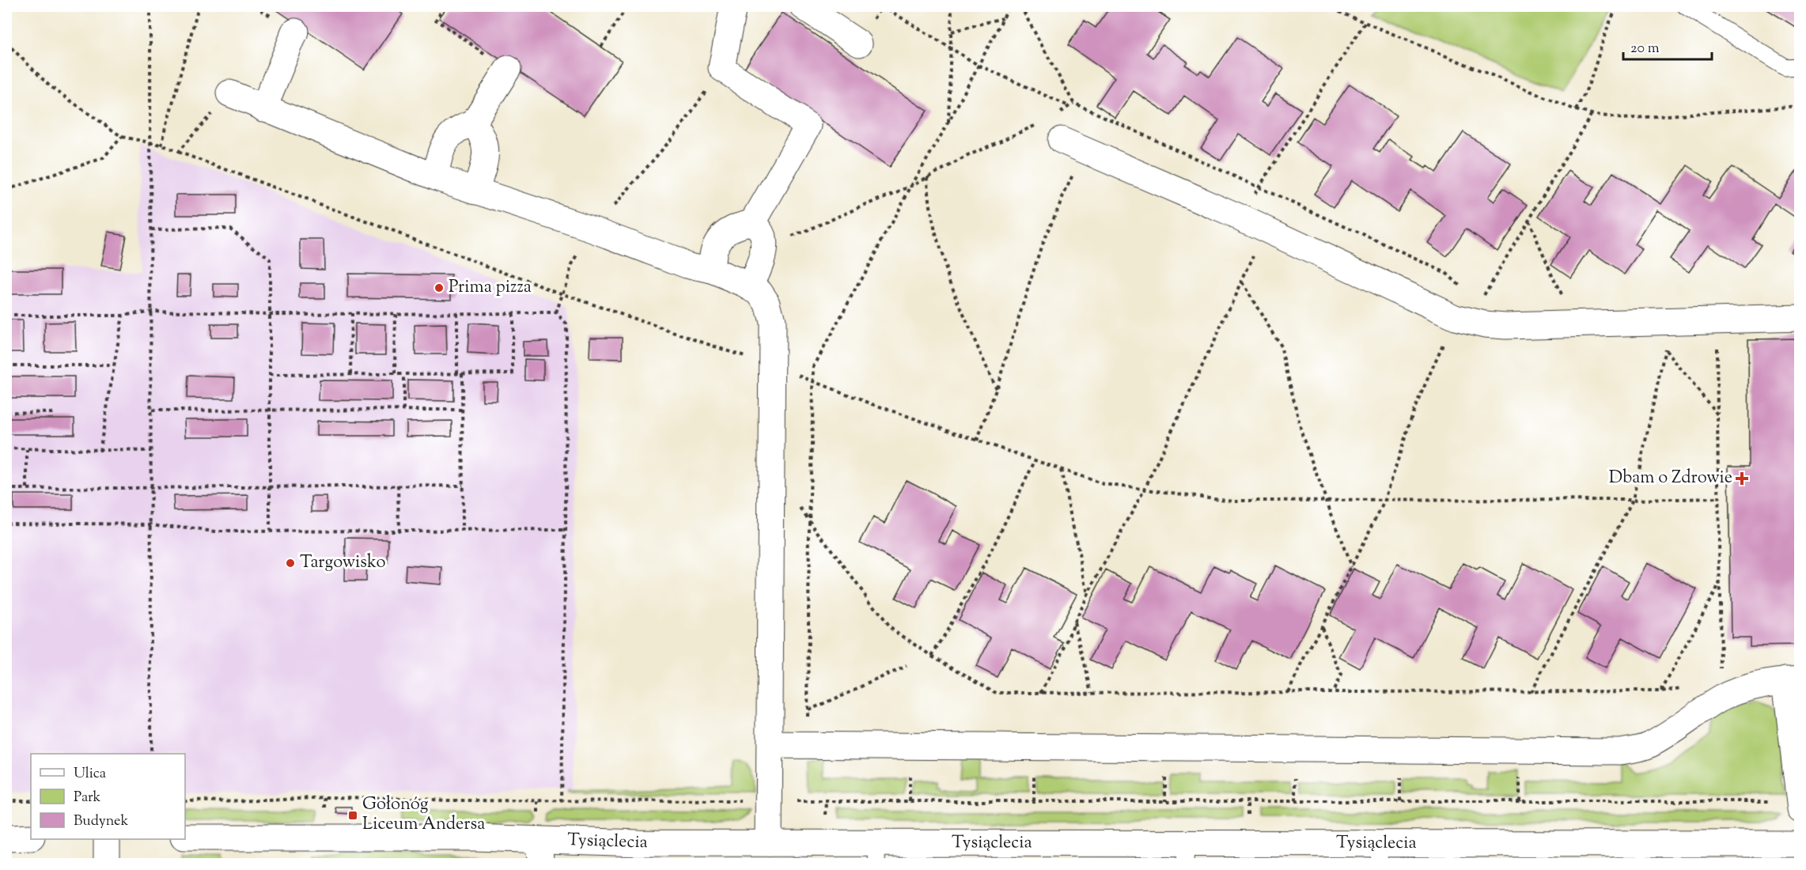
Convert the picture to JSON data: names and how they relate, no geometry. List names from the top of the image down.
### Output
{
  "streets": {
    "street": ["Tysiąclecia"]
  },
  "places": {
    "other": ["Prima pizza", "Targowisko"],
    "health": ["Dbam o Zdrowie"],
    "transit": ["Gołonóg Liceum Andersa"]
  },
  "legend": ["Ulica", "Park", "Budynek"],
  "scale_bar": "20 m"
}
